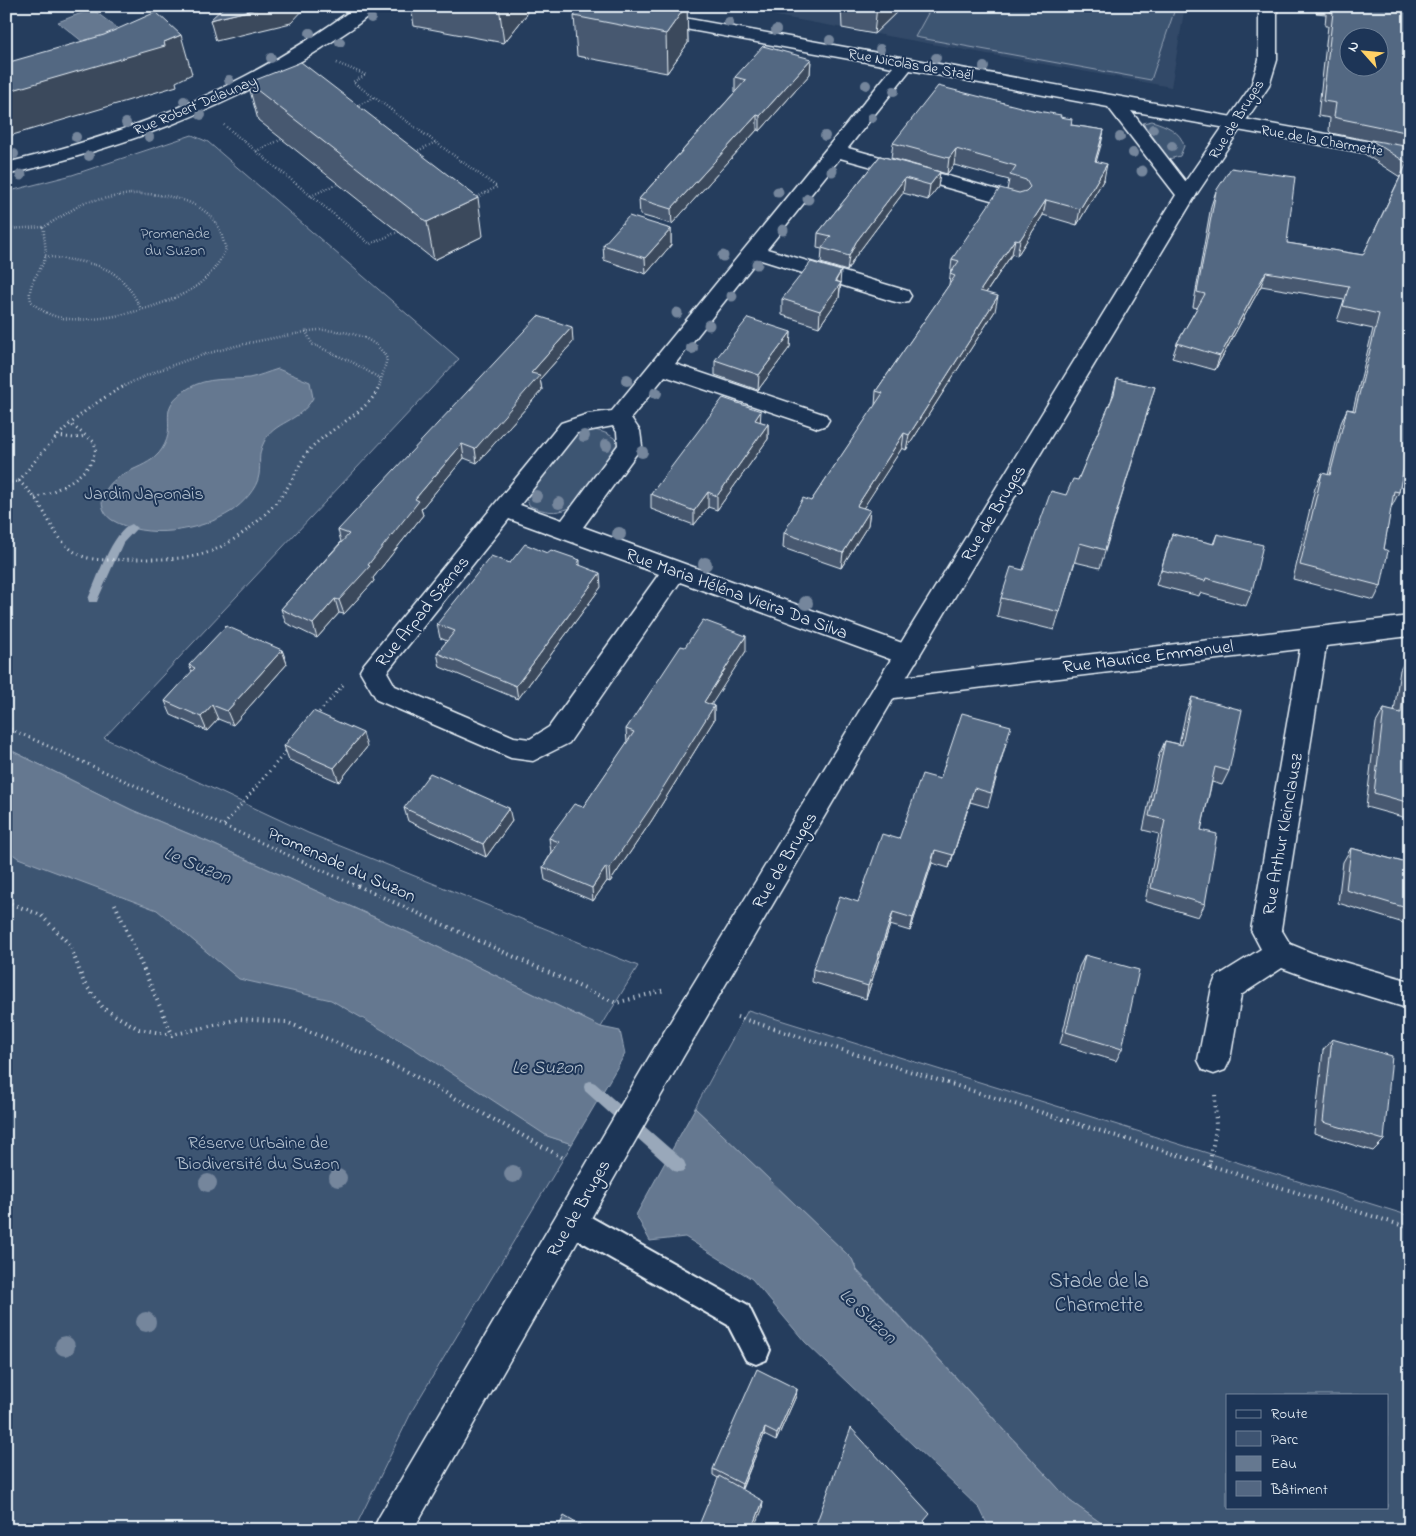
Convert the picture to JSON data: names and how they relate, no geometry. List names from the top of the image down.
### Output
{
  "streets": {
    "street": [
      "Rue Nicolas de Staël",
      "Rue Robert Delaunay",
      "Rue de Bruges",
      "Rue de la Charmette",
      "Rue Maria Héléna Vieira Da Silva",
      "Rue Arpad Szenes",
      "Rue Maurice Emmanuel",
      "Rue Arthur Kleinclausz"
    ],
    "path": ["Promenade du Suzon"]
  },
  "crossings": [
    ["Rue Nicolas de Staël", "Rue de Bruges"],
    ["Rue Nicolas de Staël", "Rue de la Charmette"],
    ["Rue de Bruges", "Rue de la Charmette"],
    ["Rue de Bruges", "Rue Maria Héléna Vieira Da Silva"],
    ["Rue de Bruges", "Rue Maurice Emmanuel"],
    ["Rue Maria Héléna Vieira Da Silva", "Rue Arpad Szenes"],
    ["Rue Maurice Emmanuel", "Rue Arthur Kleinclausz"]
  ],
  "water": ["Le Suzon"],
  "parks": [
    "Promenade du Suzon",
    "Jardin Japonais",
    "Réserve Urbaine de Biodiversité du Suzon",
    "Stade de la Charmette"
  ],
  "legend": [
    "Route",
    "Parc",
    "Eau",
    "Bâtiment"
  ],
  "north": "top left"
}
